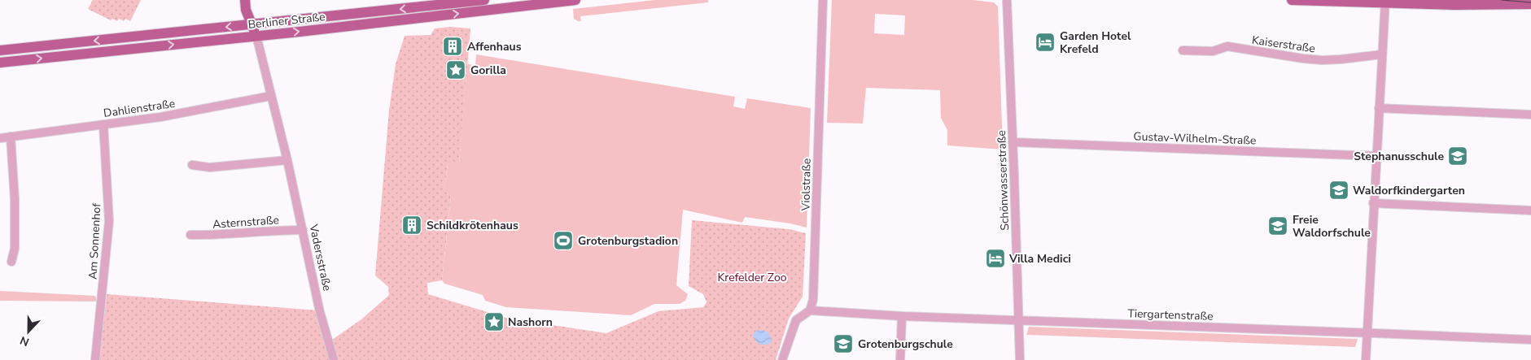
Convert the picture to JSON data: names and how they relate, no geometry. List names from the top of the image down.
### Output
{
  "streets": {
    "main road": ["Berliner Straße", "Vadersstraße"],
    "street": [
      "Kaiserstraße",
      "Dahlienstraße",
      "Gustav-Wilhelm-Straße",
      "Schönwasserstraße",
      "Violstraße",
      "Asternstraße",
      "Am Sonnenhof",
      "Tiergartenstraße"
    ]
  },
  "crossings": [
    ["Berliner Straße", "Vadersstraße"],
    ["Dahlienstraße", "Am Sonnenhof"],
    ["Dahlienstraße", "Vadersstraße"],
    ["Gustav-Wilhelm-Straße", "Schönwasserstraße"],
    ["Schönwasserstraße", "Tiergartenstraße"],
    ["Violstraße", "Tiergartenstraße"],
    ["Asternstraße", "Vadersstraße"]
  ],
  "parks": ["Krefelder Zoo"],
  "places": {
    "hotel": ["Garden Hotel Krefeld", "Villa Medici"],
    "building": ["Affenhaus", "Schildkrötenhaus"],
    "place": ["Gorilla", "Nashorn"],
    "school or university": [
      "Stephanusschule",
      "Waldorfkindergarten",
      "Freie Waldorfschule",
      "Grotenburgschule"
    ],
    "sports": ["Grotenburgstadion"]
  },
  "north": "bottom"
}
